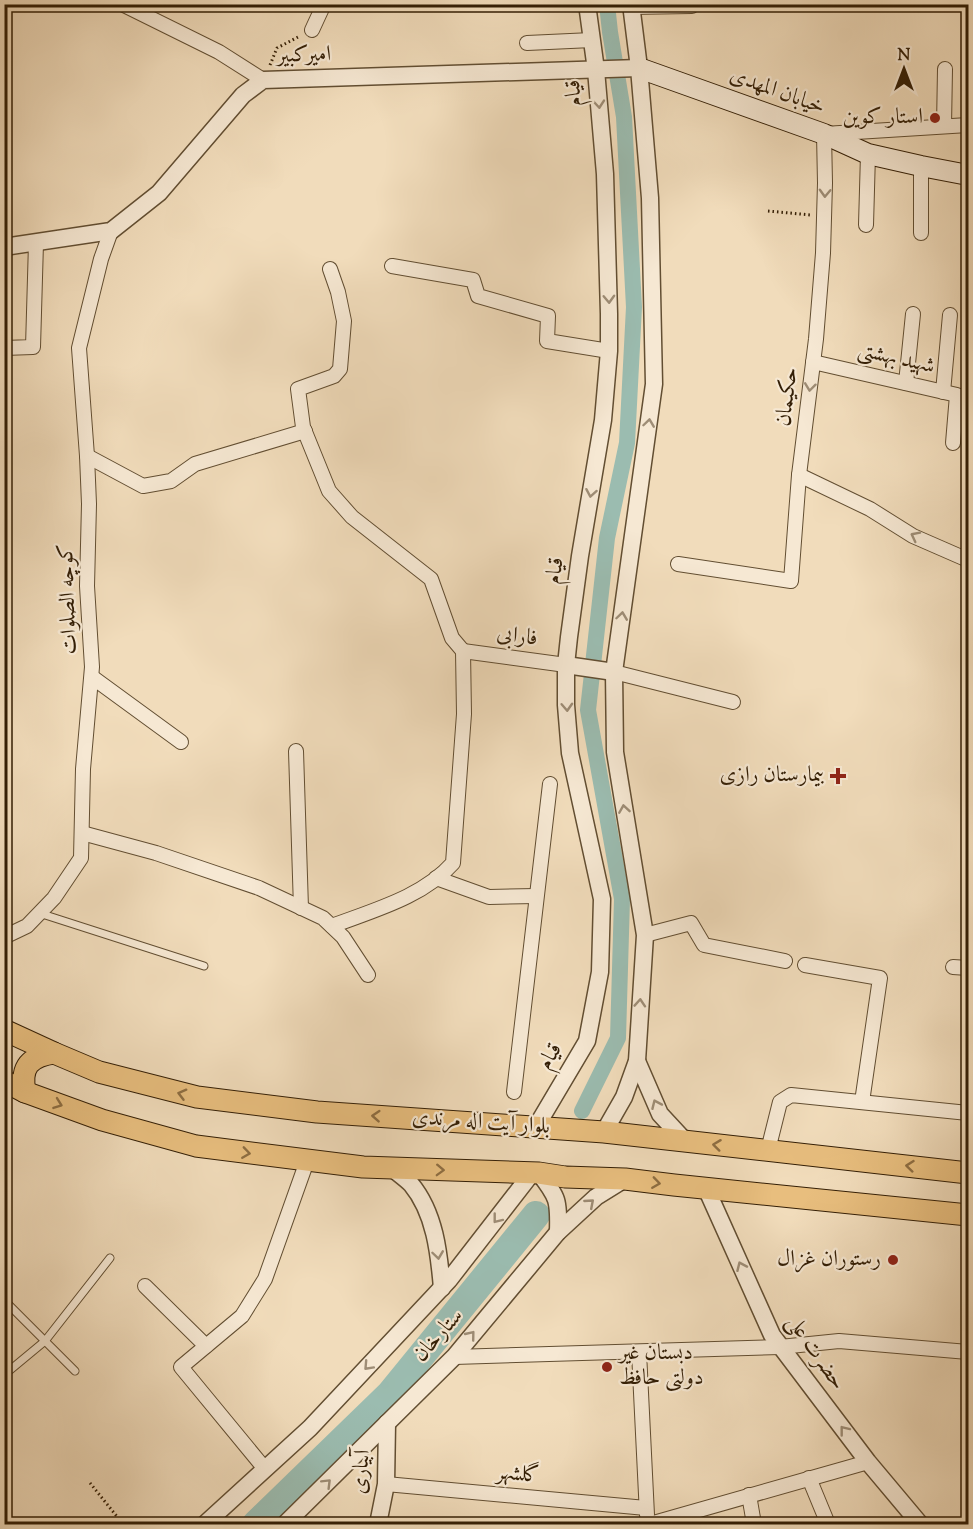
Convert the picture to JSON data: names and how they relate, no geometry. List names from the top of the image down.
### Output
{
  "streets": {
    "main road": ["خیابان المهدی", "بلوار آیت اله مرندی"],
    "street": [
      "امیرکبیر",
      "قیام",
      "شهید بهشتی",
      "حکیمان",
      "کوچه الصلوات",
      "فارابی",
      "ستارخان",
      "حضرت علی",
      "آبیاری",
      "گلشهر"
    ]
  },
  "crossings": [
    ["امیرکبیر", "خیابان المهدی"],
    ["امیرکبیر", "قیام"],
    ["امیرکبیر", "کوچه الصلوات"],
    ["خیابان المهدی", "حکیمان"],
    ["قیام", "فارابی"],
    ["قیام", "بلوار آیت اله مرندی"],
    ["شهید بهشتی", "حکیمان"],
    ["بلوار آیت اله مرندی", "ستارخان"],
    ["بلوار آیت اله مرندی", "حضرت علی"],
    ["ستارخان", "آبیاری"],
    ["آبیاری", "گلشهر"]
  ],
  "one_way": ["حضرت علی"],
  "places": {
    "other": ["استار کوین", "رستوران غزال", "دبستان غیر دولتی حافظ"],
    "health": ["بیمارستان رازی"]
  },
  "north": "top"
}
